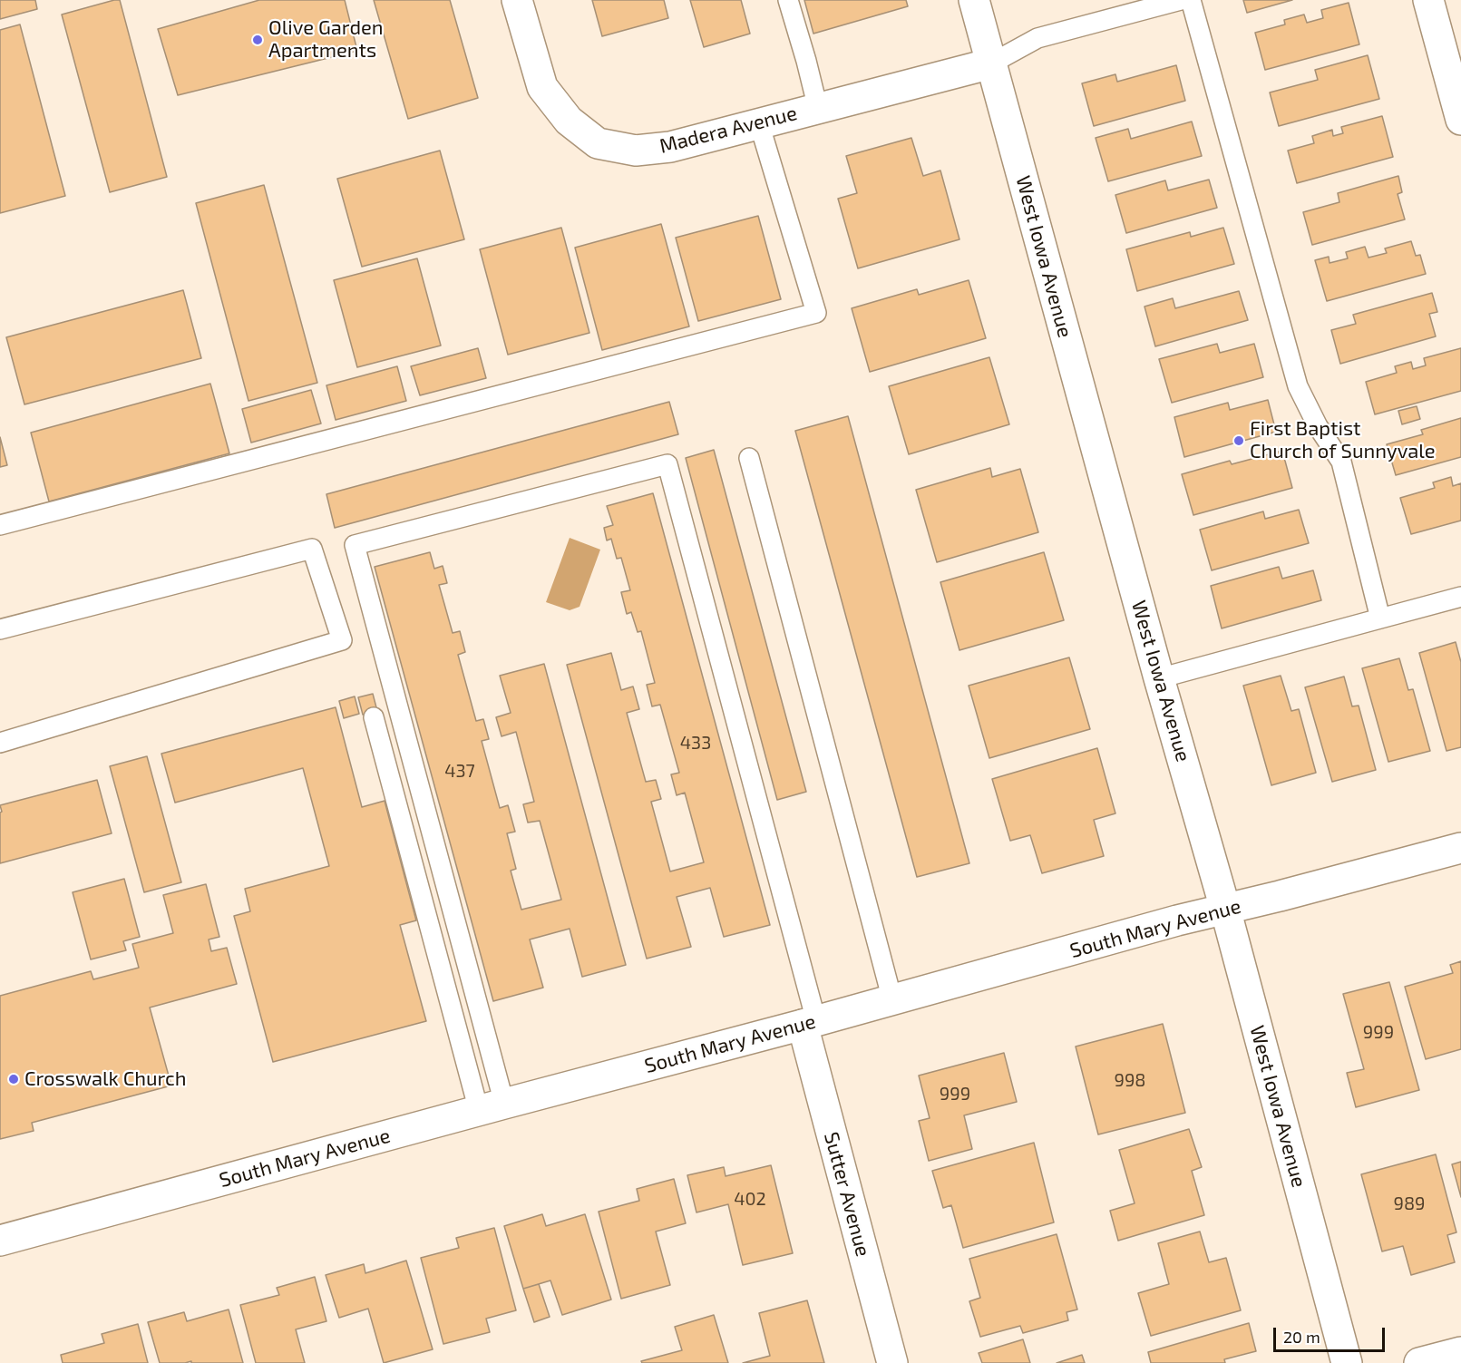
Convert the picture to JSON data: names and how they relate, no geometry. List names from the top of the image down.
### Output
{
  "streets": {
    "street": [
      "Madera Avenue",
      "West Iowa Avenue",
      "South Mary Avenue",
      "Sutter Avenue"
    ]
  },
  "crossings": [
    ["Madera Avenue", "West Iowa Avenue"],
    ["West Iowa Avenue", "South Mary Avenue"],
    ["South Mary Avenue", "Sutter Avenue"]
  ],
  "places": ["Olive Garden Apartments", "First Baptist Church of Sunnyvale", "Crosswalk Church"],
  "house_numbers": [
    "433",
    "437",
    "999",
    "998",
    "999",
    "402",
    "989"
  ],
  "scale_bar": "20 m"
}
